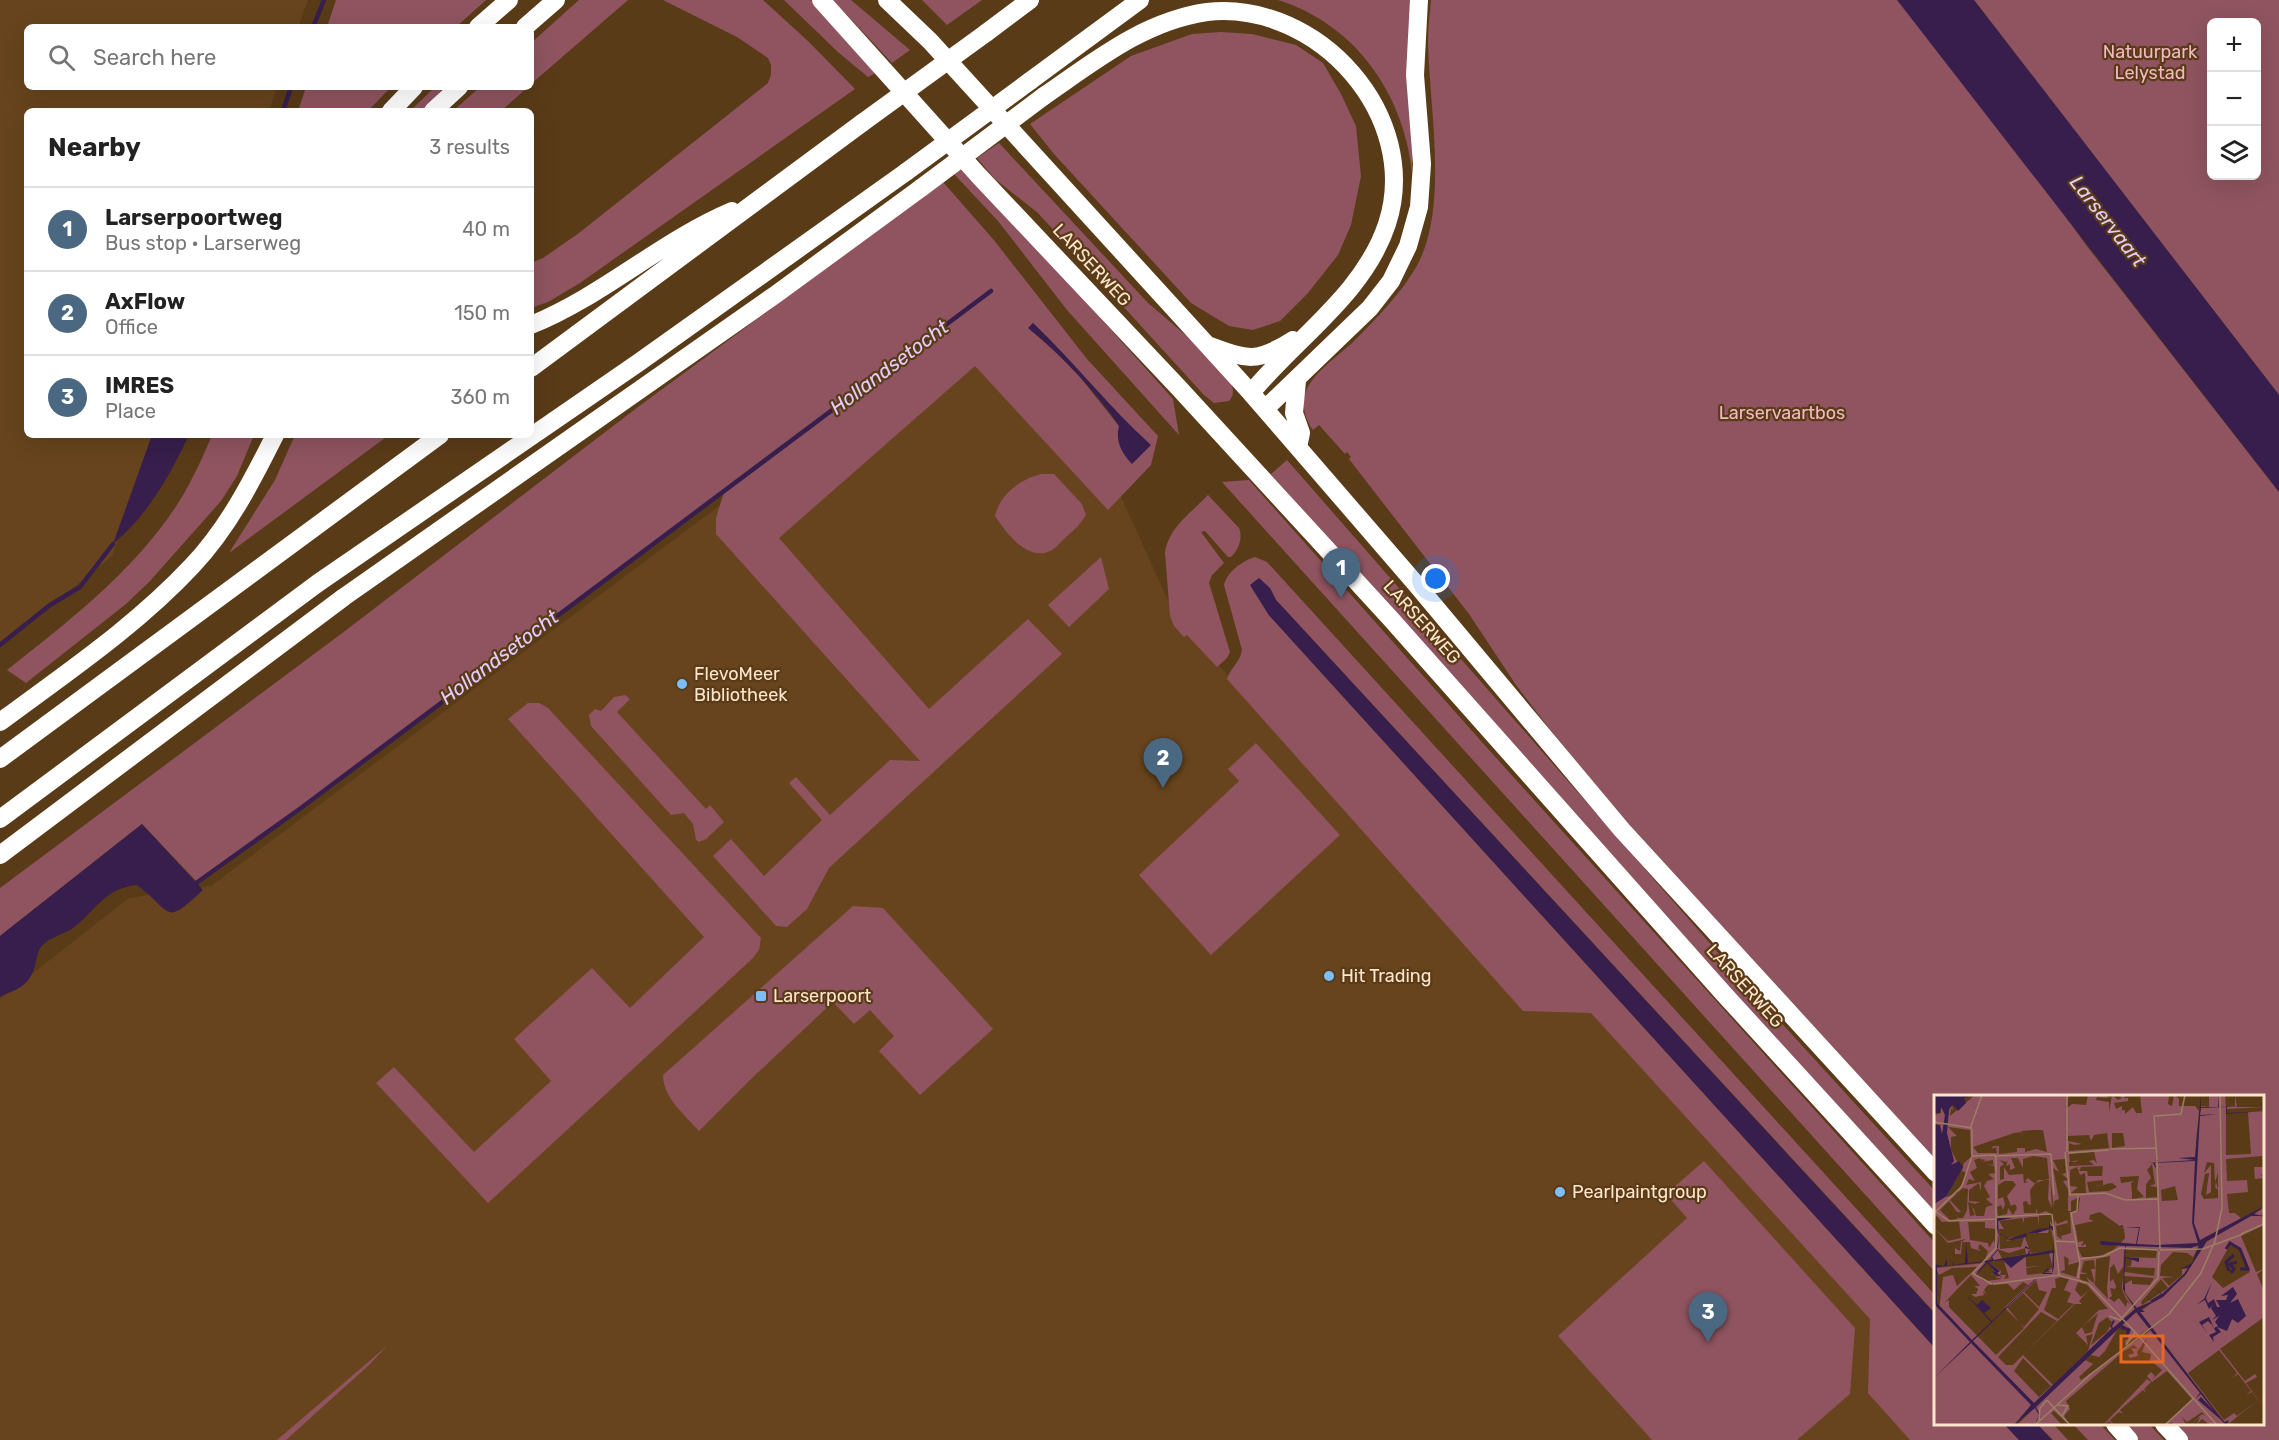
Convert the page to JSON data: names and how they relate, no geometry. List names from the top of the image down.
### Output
{
  "streets": {
    "highway": ["LARSERWEG"]
  },
  "water": ["Larservaart", "Hollandsetocht"],
  "parks": ["Natuurpark Lelystad", "Larservaartbos"],
  "places": {
    "other": ["FlevoMeer Bibliotheek", "Hit Trading", "Pearlpaintgroup"],
    "transit": ["Larserpoort"]
  },
  "page": {
    "map_buttons": ["+", "−"],
    "search": "Search here",
    "heading": ["Nearby", "3 results"],
    "list": [
      {
        "mark": "1",
        "name": "Larserpoortweg",
        "note": "Bus stop · Larserweg",
        "value": "40 m"
      },
      {
        "mark": "2",
        "name": "AxFlow",
        "note": "Office",
        "value": "150 m"
      },
      {
        "mark": "3",
        "name": "IMRES",
        "note": "Place",
        "value": "360 m"
      }
    ],
    "pins": ["1", "2", "3"]
  }
}
